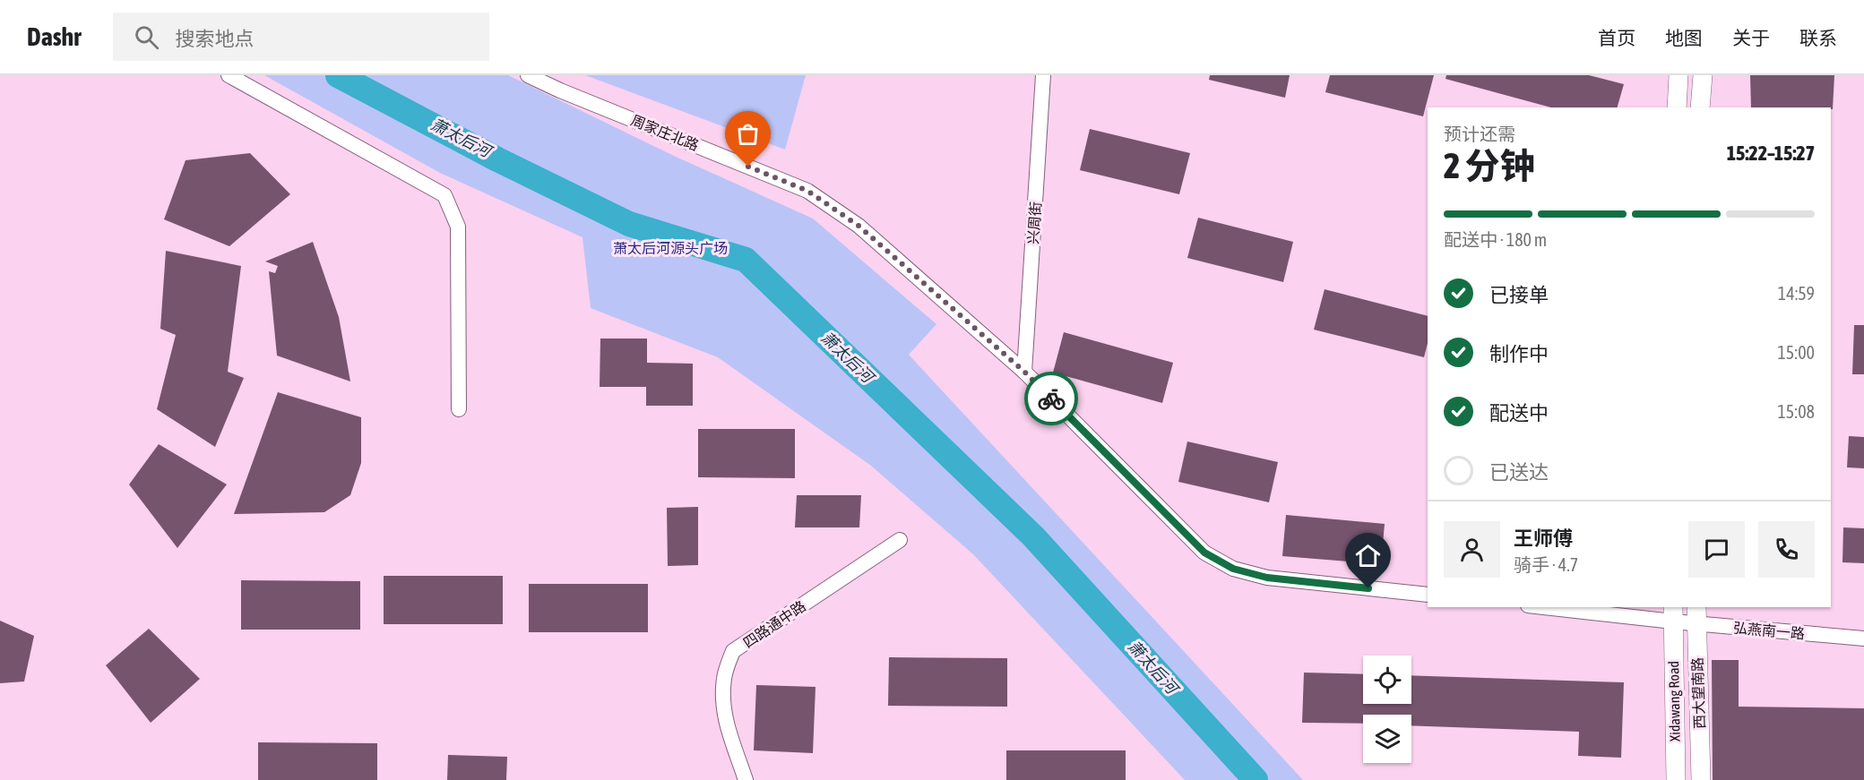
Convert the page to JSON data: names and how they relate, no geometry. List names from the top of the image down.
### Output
{
  "streets": {
    "main road": ["西大望南路", "Xidawang Road"],
    "street": [
      "周家庄北路",
      "兴周街",
      "四路通中路",
      "弘燕南一路"
    ]
  },
  "crossings": [
    ["周家庄北路", "兴周街"],
    ["弘燕南一路", "西大望南路"],
    ["弘燕南一路", "Xidawang Road"]
  ],
  "water": ["萧太后河"],
  "parks": ["萧太后河源头广场"],
  "page": {
    "header": "Dashr",
    "search": "搜索地点",
    "nav": [
      "首页",
      "地图",
      "关于",
      "联系"
    ],
    "heading": ["2 分钟", "预计还需", "15:22–15:27"],
    "panel": ["王师傅", "骑手 · 4.7"],
    "bar": "配送中 · 180 m",
    "list": [
      ["已接单", "14:59"],
      ["制作中", "15:00"],
      ["配送中", "15:08"],
      "已送达"
    ]
  }
}
